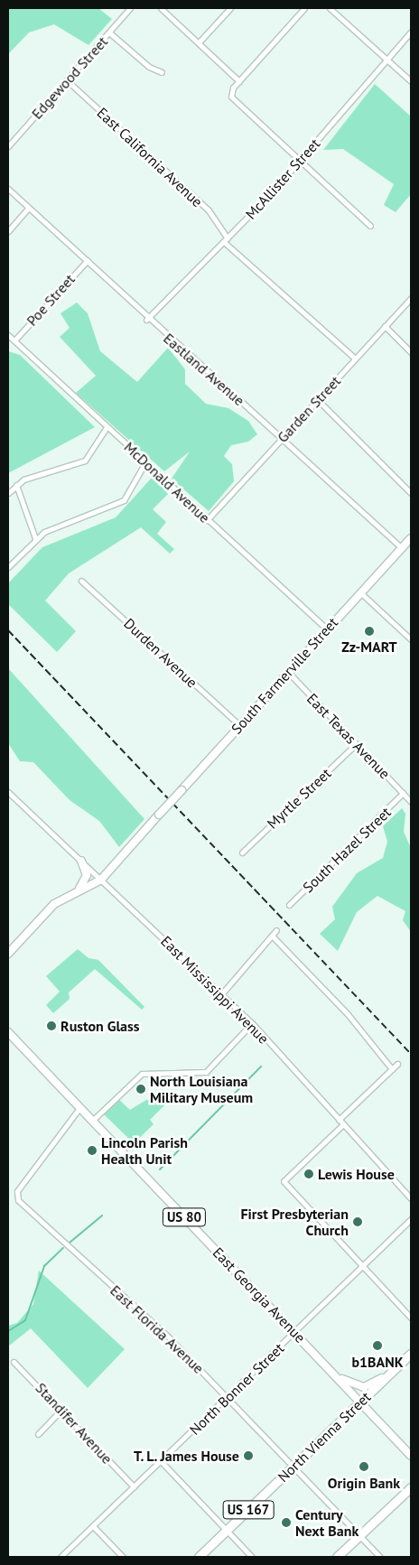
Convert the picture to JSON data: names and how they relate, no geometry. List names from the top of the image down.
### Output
{
  "streets": {
    "highway": ["North Vienna Street", "US 167"],
    "main road": ["South Farmerville Street", "US 80", "East Georgia Avenue"],
    "street": [
      "Edgewood Street",
      "East California Avenue",
      "McAllister Street",
      "Poe Street",
      "Eastland Avenue",
      "Garden Street",
      "McDonald Avenue",
      "Durden Avenue",
      "East Texas Avenue",
      "Myrtle Street",
      "South Hazel Street",
      "East Mississippi Avenue",
      "East Florida Avenue",
      "North Bonner Street",
      "Standifer Avenue"
    ]
  },
  "crossings": [
    ["Edgewood Street", "East California Avenue"],
    ["East California Avenue", "McAllister Street"],
    ["East California Avenue", "Garden Street"],
    ["McAllister Street", "Eastland Avenue"],
    ["Poe Street", "Eastland Avenue"],
    ["Poe Street", "McDonald Avenue"],
    ["Eastland Avenue", "Garden Street"],
    ["Eastland Avenue", "South Farmerville Street"],
    ["Garden Street", "McDonald Avenue"],
    ["McDonald Avenue", "South Farmerville Street"],
    ["Durden Avenue", "South Farmerville Street"],
    ["South Farmerville Street", "East Texas Avenue"],
    ["South Farmerville Street", "East Mississippi Avenue"],
    ["East Texas Avenue", "Myrtle Street"],
    ["East Texas Avenue", "South Hazel Street"],
    ["US 80", "East Georgia Avenue"],
    ["US 80", "North Vienna Street"],
    ["East Georgia Avenue", "East Florida Avenue"],
    ["East Georgia Avenue", "North Bonner Street"],
    ["East Georgia Avenue", "North Vienna Street"],
    ["East Florida Avenue", "North Bonner Street"],
    ["East Florida Avenue", "North Vienna Street"],
    ["North Bonner Street", "Standifer Avenue"]
  ],
  "places": [
    "Zz-MART",
    "Ruston Glass",
    "North Louisiana Military Museum",
    "Lincoln Parish Health Unit",
    "Lewis House",
    "First Presbyterian Church",
    "b1BANK",
    "T. L. James House",
    "Origin Bank",
    "Century Next Bank"
  ]
}
